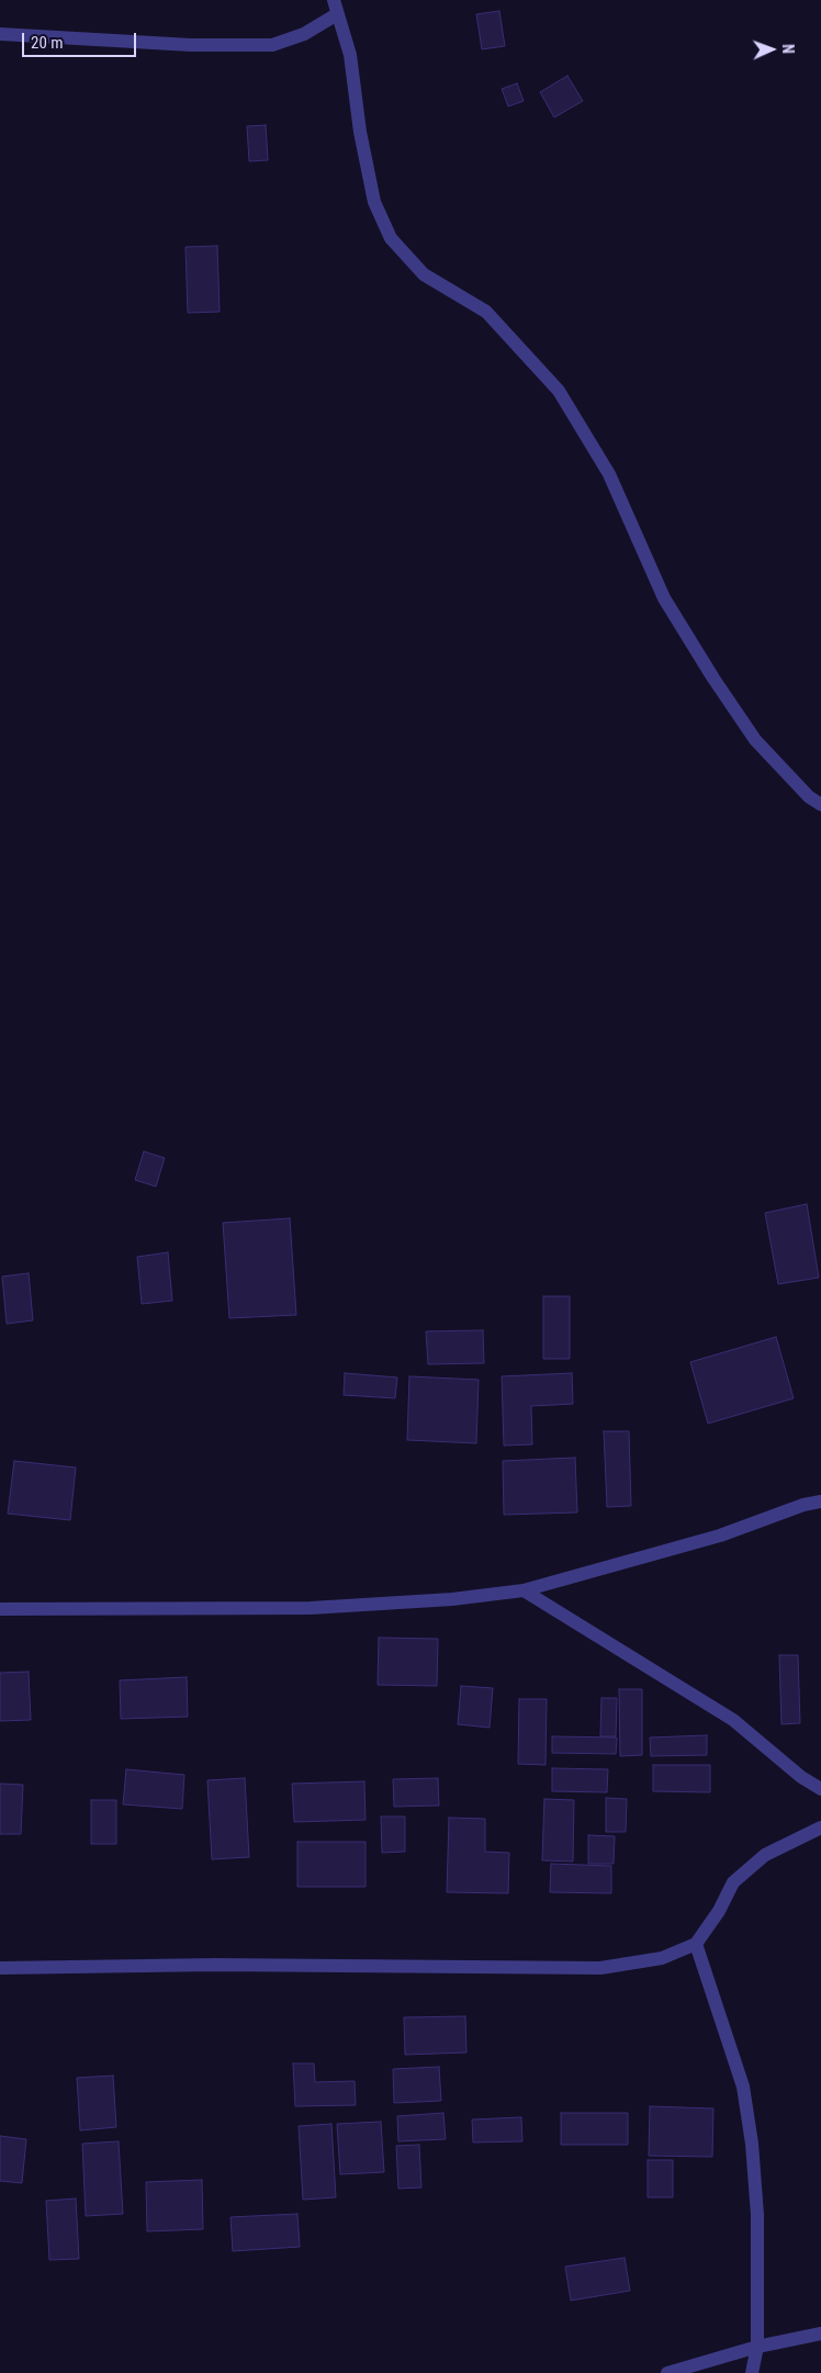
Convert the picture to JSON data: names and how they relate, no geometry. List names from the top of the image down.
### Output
{
  "scale_bar": "20 m",
  "north": "right"
}
